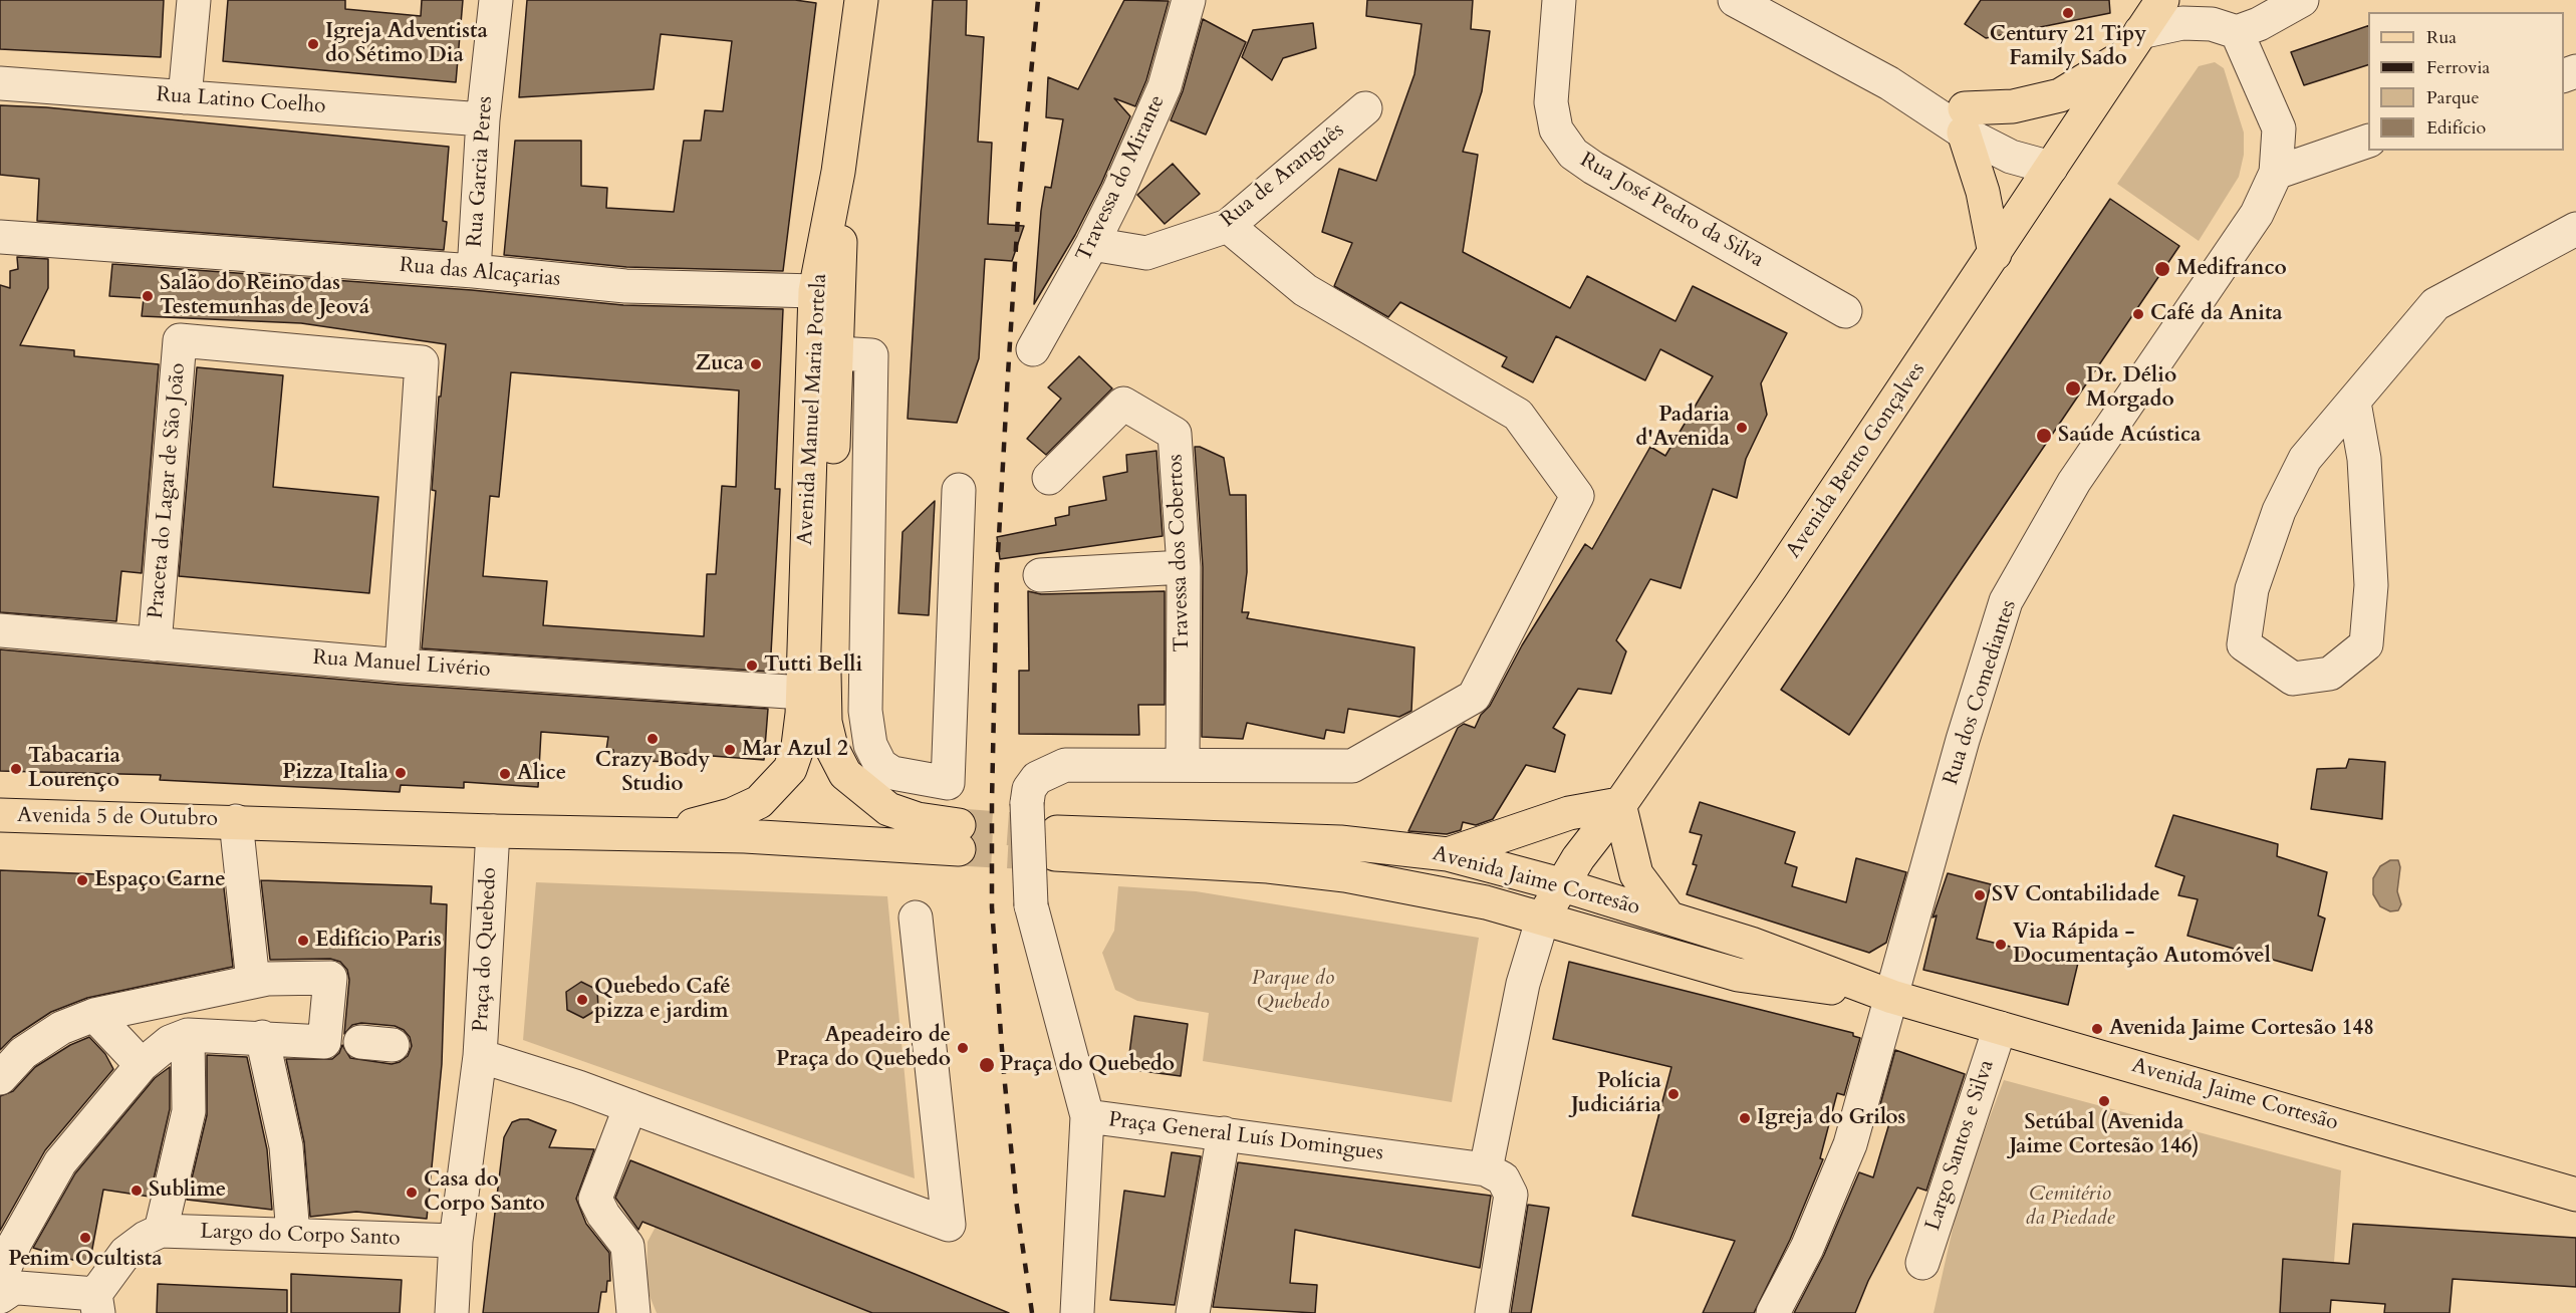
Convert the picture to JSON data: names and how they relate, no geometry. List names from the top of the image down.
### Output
{
  "streets": {
    "main road": [
      "Avenida Manuel Maria Portela",
      "Avenida Bento Gonçalves",
      "Avenida 5 de Outubro",
      "Avenida Jaime Cortesão"
    ],
    "street": [
      "Rua Latino Coelho",
      "Rua Garcia Peres",
      "Rua de Aranguês",
      "Travessa do Mirante",
      "Rua José Pedro da Silva",
      "Rua das Alcaçarias",
      "Praceta do Lagar de São João",
      "Travessa dos Cobertos",
      "Rua Manuel Livério",
      "Rua dos Comediantes",
      "Praça do Quebedo",
      "Praça General Luís Domingues",
      "Largo Santos e Silva",
      "Largo do Corpo Santo"
    ]
  },
  "crossings": [
    ["Rua Latino Coelho", "Rua Garcia Peres"],
    ["Rua Garcia Peres", "Rua das Alcaçarias"],
    ["Rua de Aranguês", "Travessa do Mirante"],
    ["Rua de Aranguês", "Praça General Luís Domingues"],
    ["Rua das Alcaçarias", "Avenida Manuel Maria Portela"],
    ["Avenida Manuel Maria Portela", "Rua Manuel Livério"],
    ["Avenida Manuel Maria Portela", "Avenida 5 de Outubro"],
    ["Avenida Bento Gonçalves", "Avenida Jaime Cortesão"],
    ["Praceta do Lagar de São João", "Rua Manuel Livério"],
    ["Travessa dos Cobertos", "Praça General Luís Domingues"],
    ["Rua dos Comediantes", "Avenida Jaime Cortesão"],
    ["Avenida 5 de Outubro", "Praça do Quebedo"],
    ["Avenida Jaime Cortesão", "Largo Santos e Silva"]
  ],
  "parks": ["Parque do Quebedo", "Cemitério da Piedade"],
  "places": [
    "Century 21 Tipy Family Sado",
    "Igreja Adventista do Sétimo Dia",
    "Medifranco",
    "Salão do Reino das Testemunhas de Jeová",
    "Café da Anita",
    "Zuca",
    "Dr. Délio Morgado",
    "Padaria d'Avenida",
    "Saúde Acústica",
    "Tutti Belli",
    "Crazy Body Studio",
    "Mar Azul 2",
    "Tabacaria Lourenço",
    "Pizza Italia",
    "Alice",
    "Espaço Carne",
    "SV Contabilidade",
    "Edifício Paris",
    "Via Rápida - Documentação Automóvel",
    "Quebedo Café pizza e jardim",
    "Avenida Jaime Cortesão 148",
    "Apeadeiro de Praça do Quebedo",
    "Praça do Quebedo",
    "Polícia Judiciária",
    "Setúbal (Avenida Jaime Cortesão 146)",
    "Igreja do Grilos",
    "Sublime",
    "Casa do Corpo Santo",
    "Penim Ocultista"
  ],
  "legend": [
    "Rua",
    "Ferrovia",
    "Parque",
    "Edifício"
  ]
}
